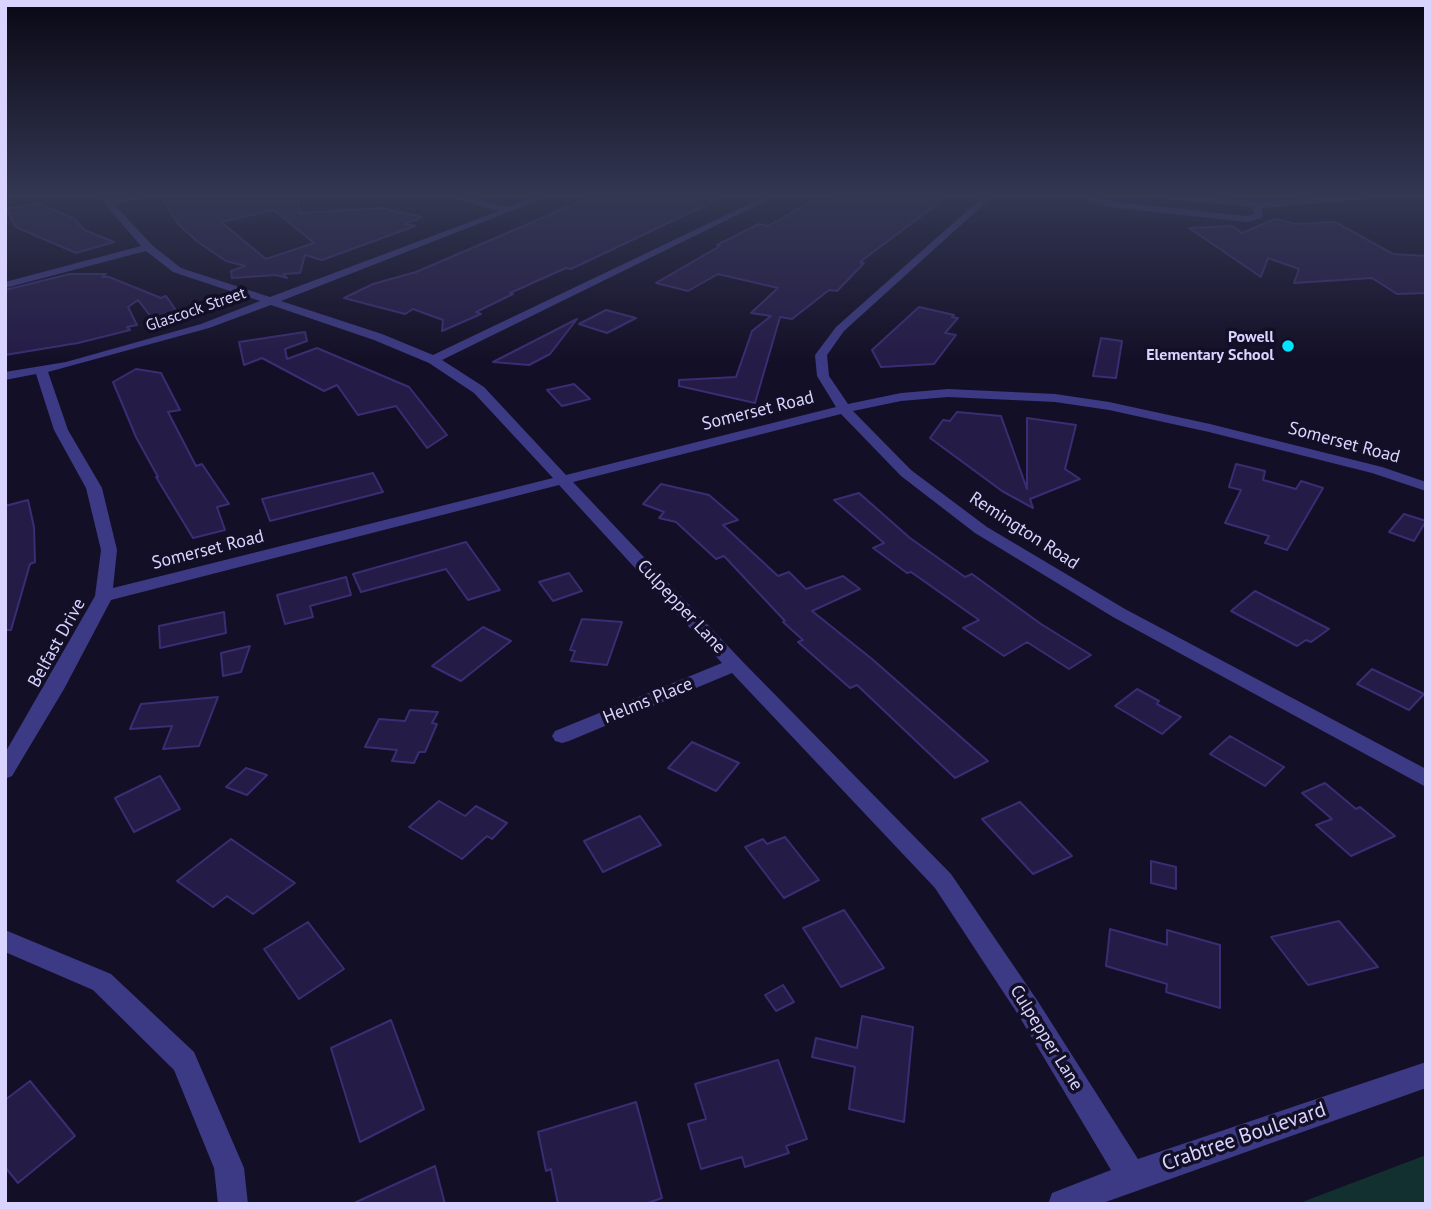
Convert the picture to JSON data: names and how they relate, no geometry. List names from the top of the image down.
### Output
{
  "streets": {
    "street": [
      "Glascock Street",
      "Somerset Road",
      "Remington Road",
      "Culpepper Lane",
      "Belfast Drive",
      "Helms Place",
      "Crabtree Boulevard"
    ]
  },
  "crossings": [
    ["Glascock Street", "Culpepper Lane"],
    ["Glascock Street", "Belfast Drive"],
    ["Somerset Road", "Remington Road"],
    ["Somerset Road", "Culpepper Lane"],
    ["Somerset Road", "Belfast Drive"],
    ["Culpepper Lane", "Helms Place"],
    ["Culpepper Lane", "Crabtree Boulevard"]
  ],
  "places": ["Powell Elementary School"]
}
